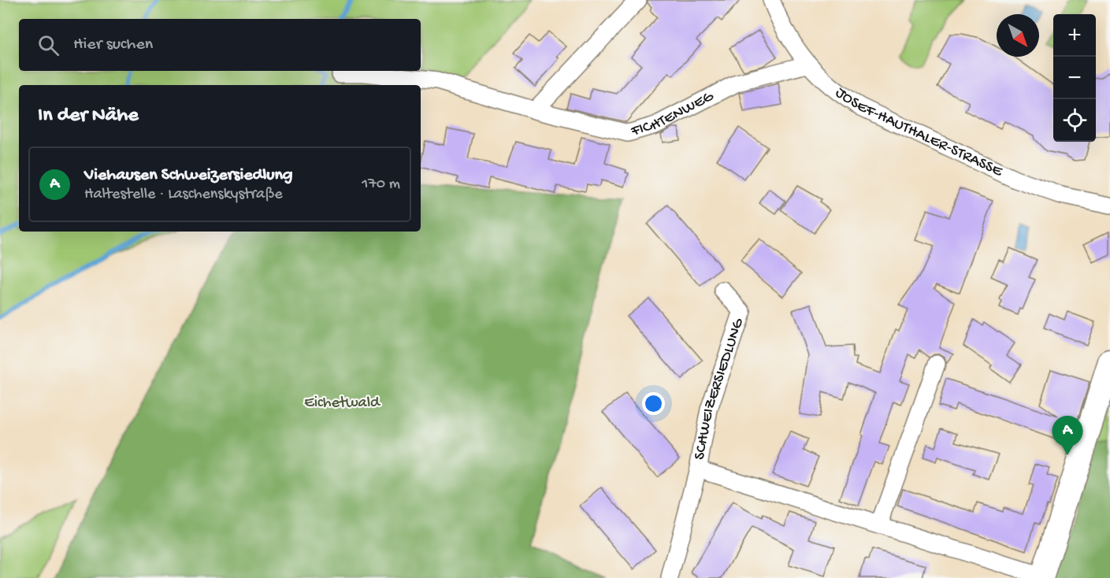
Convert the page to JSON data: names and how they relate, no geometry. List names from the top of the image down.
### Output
{
  "streets": {
    "street": ["FICHTENWEG", "JOSEF-HAUTHALER-STRASSE", "SCHWEIZERSIEDLUNG"]
  },
  "crossings": [
    ["FICHTENWEG", "JOSEF-HAUTHALER-STRASSE"]
  ],
  "parks": ["Eichetwald"],
  "north": "bottom right",
  "page": {
    "map_buttons": ["+", "−"],
    "search": "Hier suchen",
    "heading": "In der Nähe",
    "list": [
      {
        "mark": "A",
        "name": "Viehausen Schweizersiedlung",
        "note": "Haltestelle · Laschenskystraße",
        "value": "170 m"
      }
    ],
    "pins": "A"
  }
}
